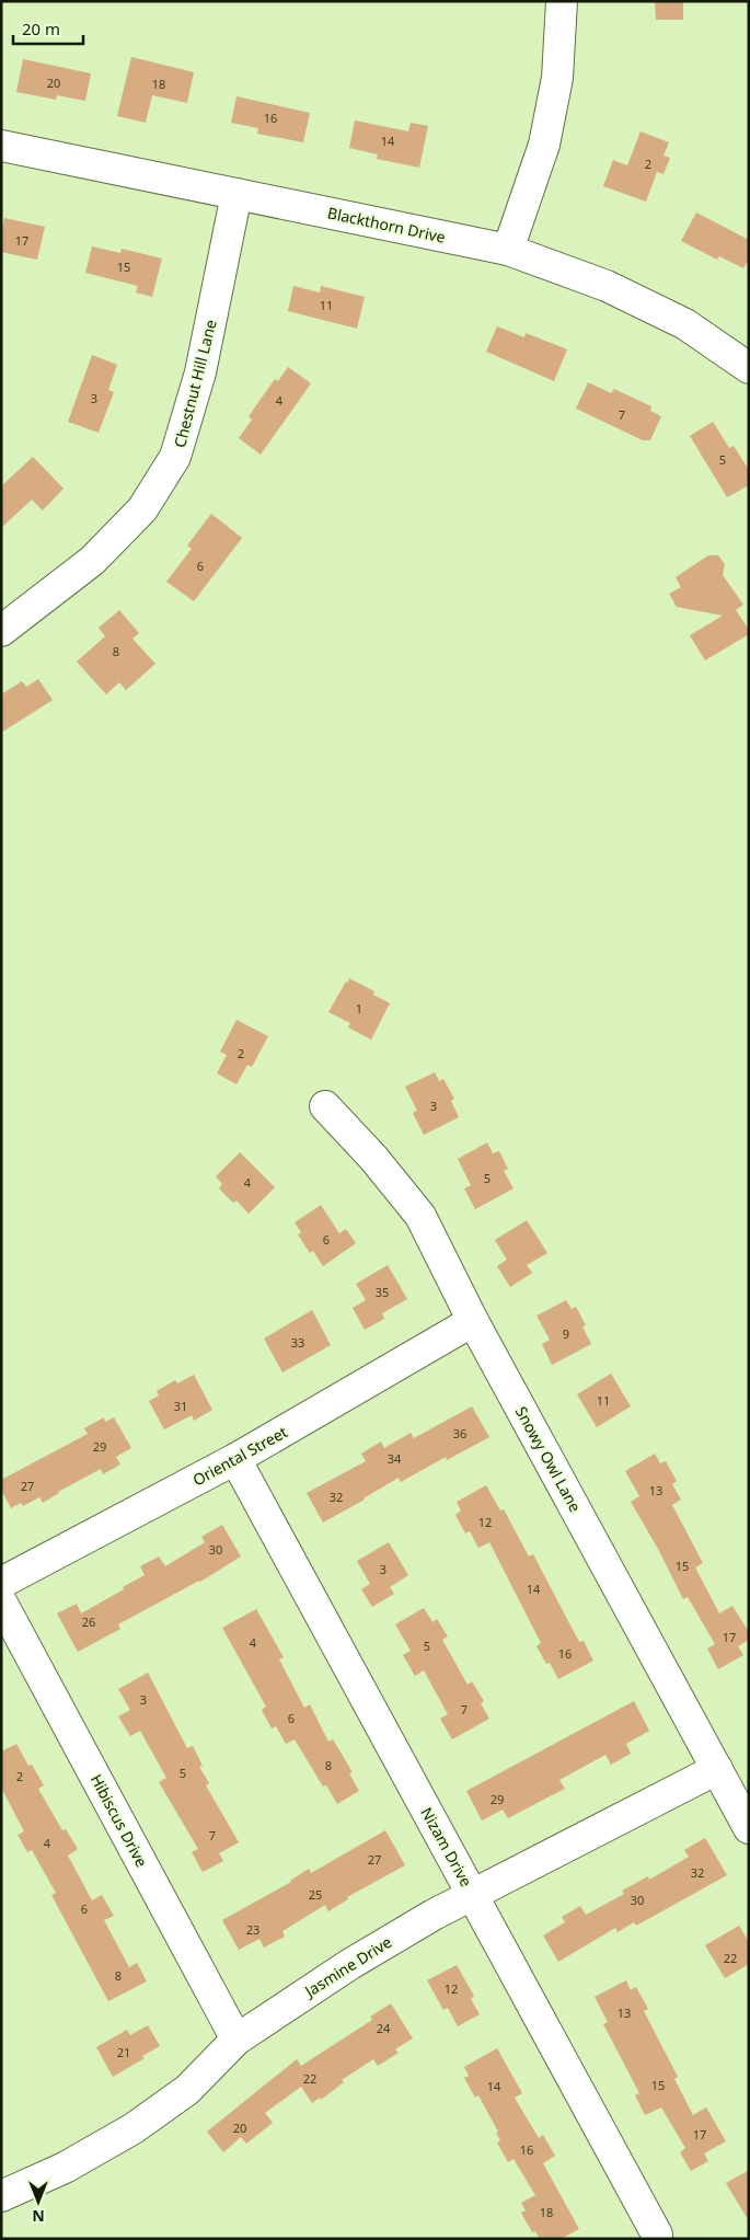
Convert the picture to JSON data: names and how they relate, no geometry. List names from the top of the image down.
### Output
{
  "streets": {
    "street": [
      "Blackthorn Drive",
      "Chestnut Hill Lane",
      "Oriental Street",
      "Snowy Owl Lane",
      "Hibiscus Drive",
      "Nizam Drive",
      "Jasmine Drive"
    ]
  },
  "crossings": [
    ["Blackthorn Drive", "Chestnut Hill Lane"],
    ["Oriental Street", "Snowy Owl Lane"],
    ["Oriental Street", "Nizam Drive"],
    ["Snowy Owl Lane", "Jasmine Drive"],
    ["Hibiscus Drive", "Jasmine Drive"],
    ["Nizam Drive", "Jasmine Drive"]
  ],
  "house_numbers": [
    "20",
    "18",
    "16",
    "14",
    "2",
    "17",
    "15",
    "11",
    "3",
    "4",
    "7",
    "5",
    "6",
    "8",
    "1",
    "2",
    "3",
    "5",
    "4",
    "6",
    "35",
    "9",
    "33",
    "11",
    "31",
    "36",
    "29",
    "34",
    "27",
    "13",
    "32",
    "12",
    "30",
    "15",
    "3",
    "14",
    "26",
    "17",
    "4",
    "5",
    "16",
    "3",
    "7",
    "6",
    "8",
    "5",
    "2",
    "29",
    "7",
    "4",
    "27",
    "32",
    "25",
    "30",
    "6",
    "23",
    "22",
    "8",
    "12",
    "13",
    "24",
    "21",
    "22",
    "15",
    "14",
    "20",
    "17",
    "16",
    "18"
  ],
  "scale_bar": "20 m",
  "north": "bottom"
}
